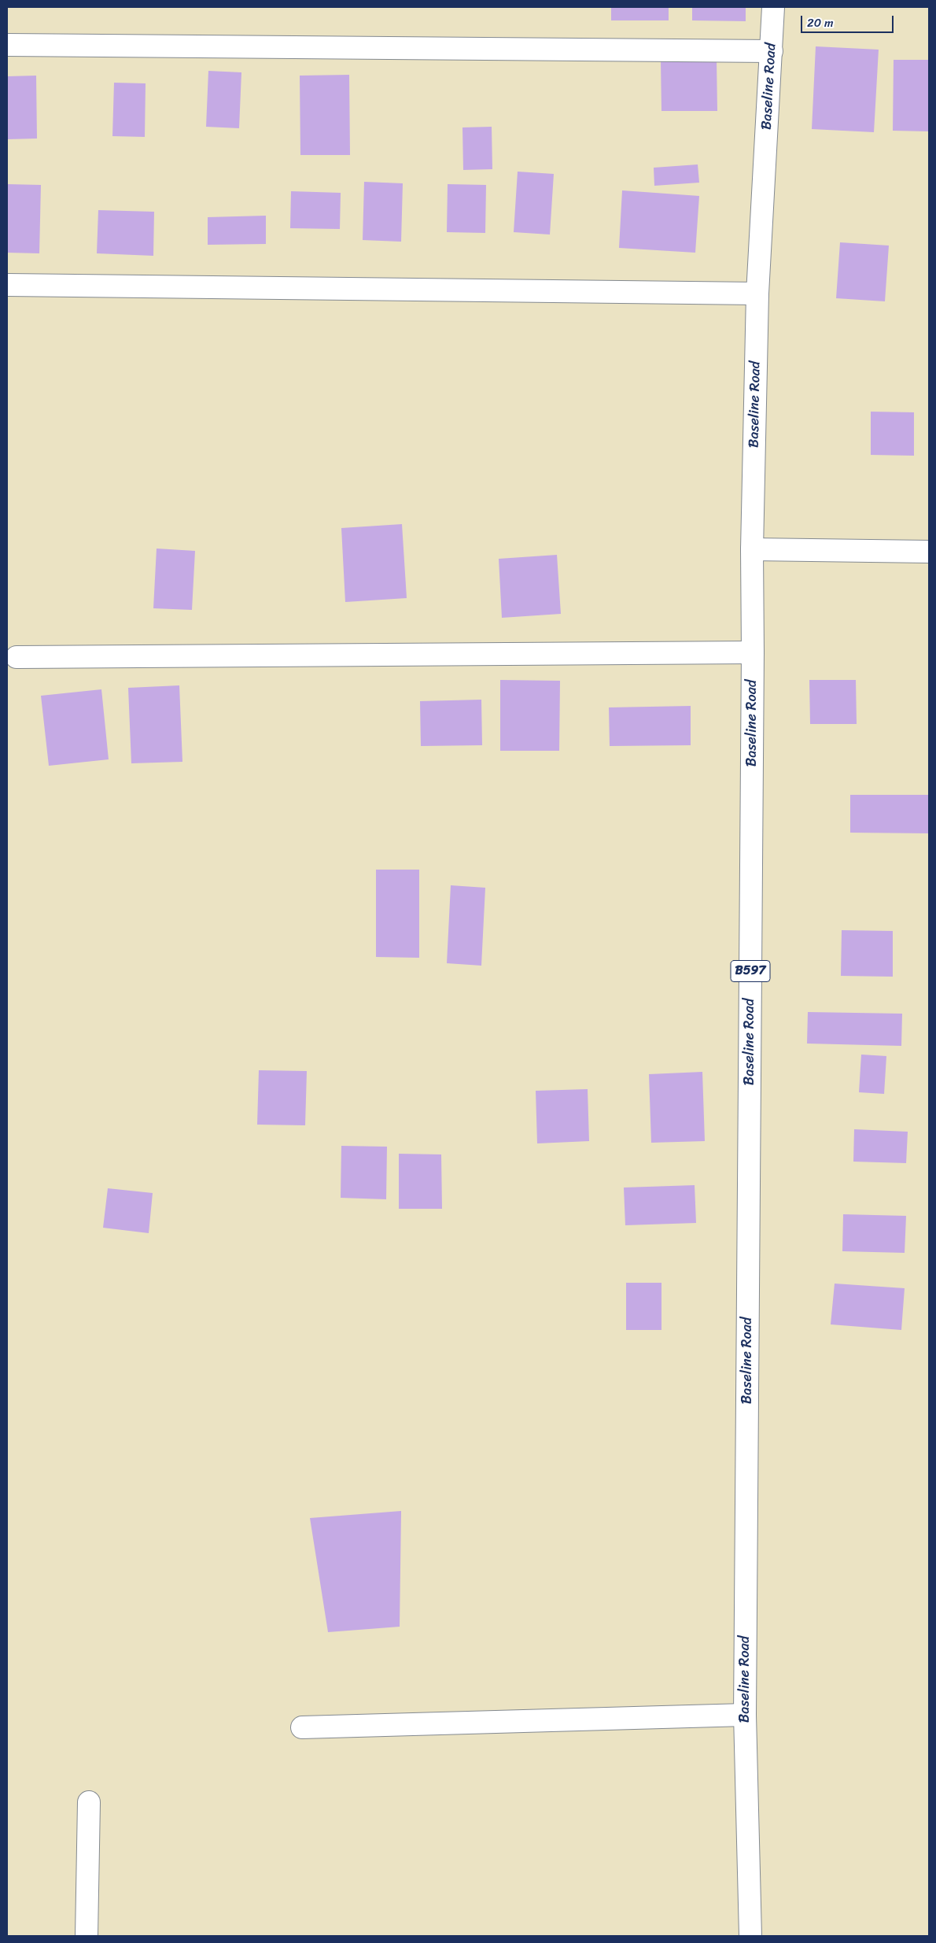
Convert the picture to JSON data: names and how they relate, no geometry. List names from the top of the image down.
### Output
{
  "streets": {
    "street": ["Baseline Road", "B597"]
  },
  "scale_bar": "20 m"
}
